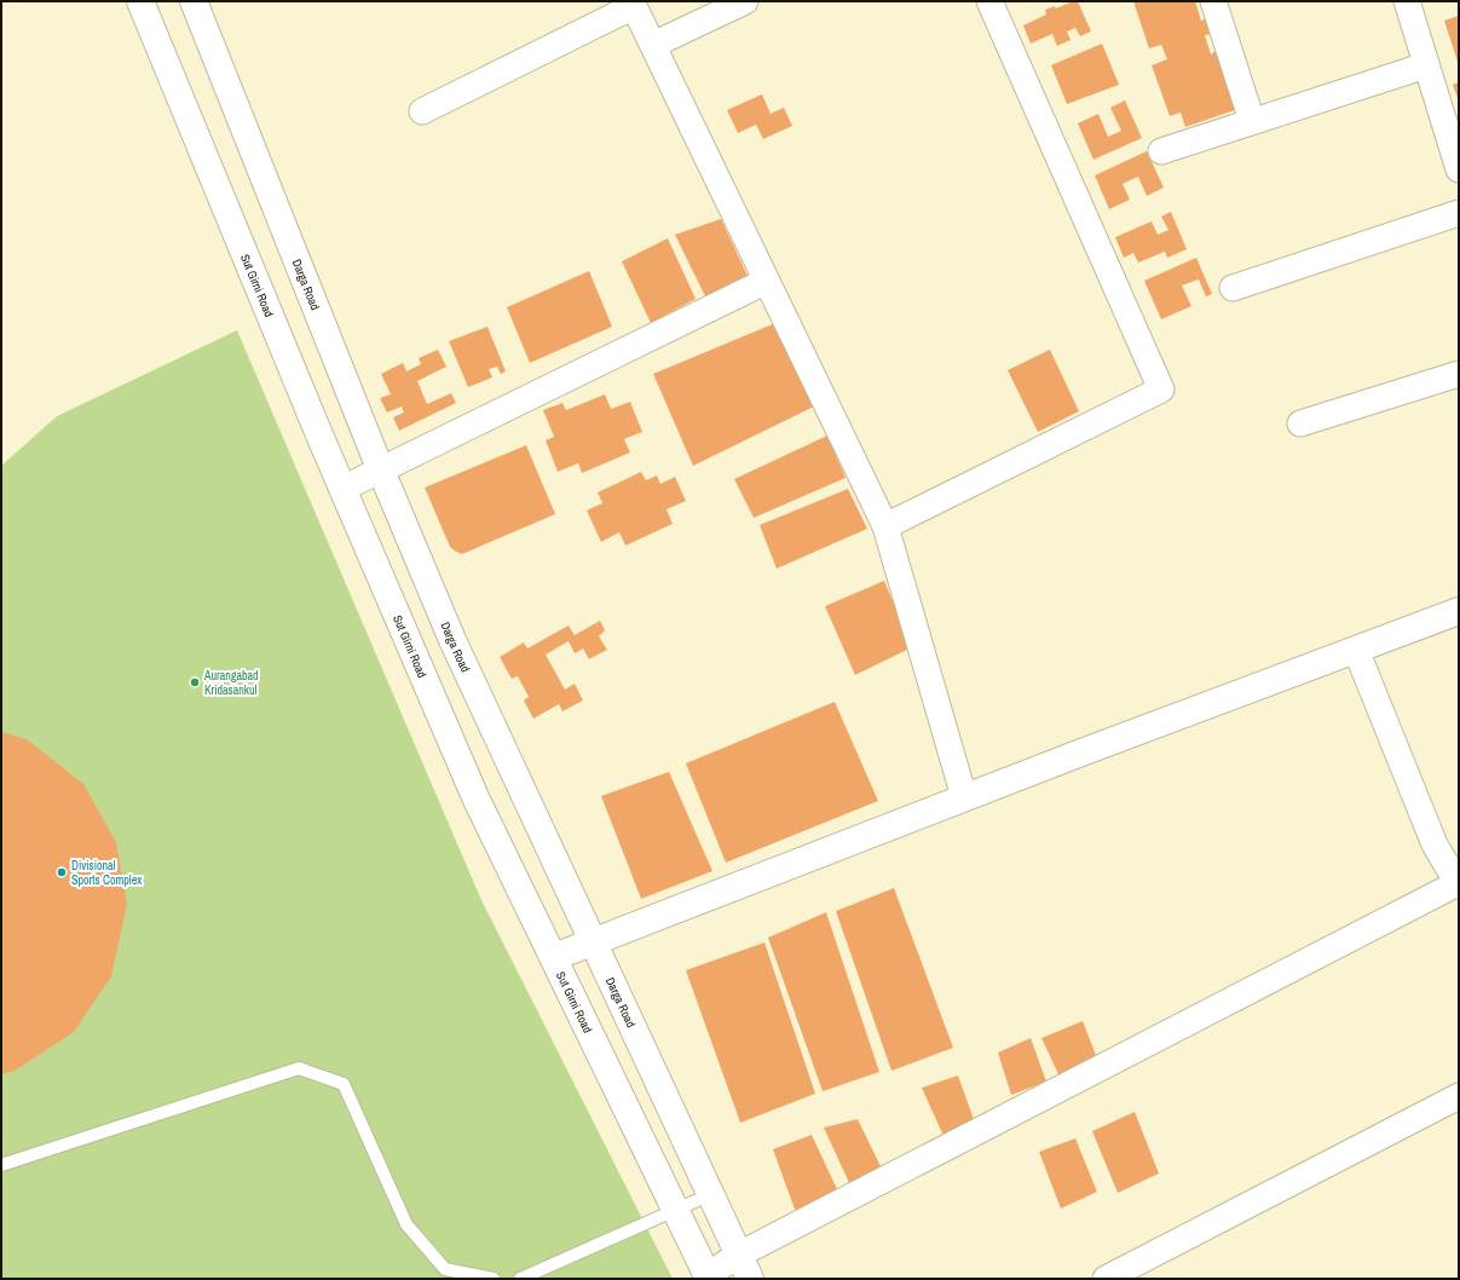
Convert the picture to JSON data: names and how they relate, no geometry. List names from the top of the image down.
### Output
{
  "streets": {
    "main road": ["Darga Road", "Sut Girni Road"]
  },
  "places": ["Aurangabad Kridasankul", "Divisional Sports Complex"]
}
